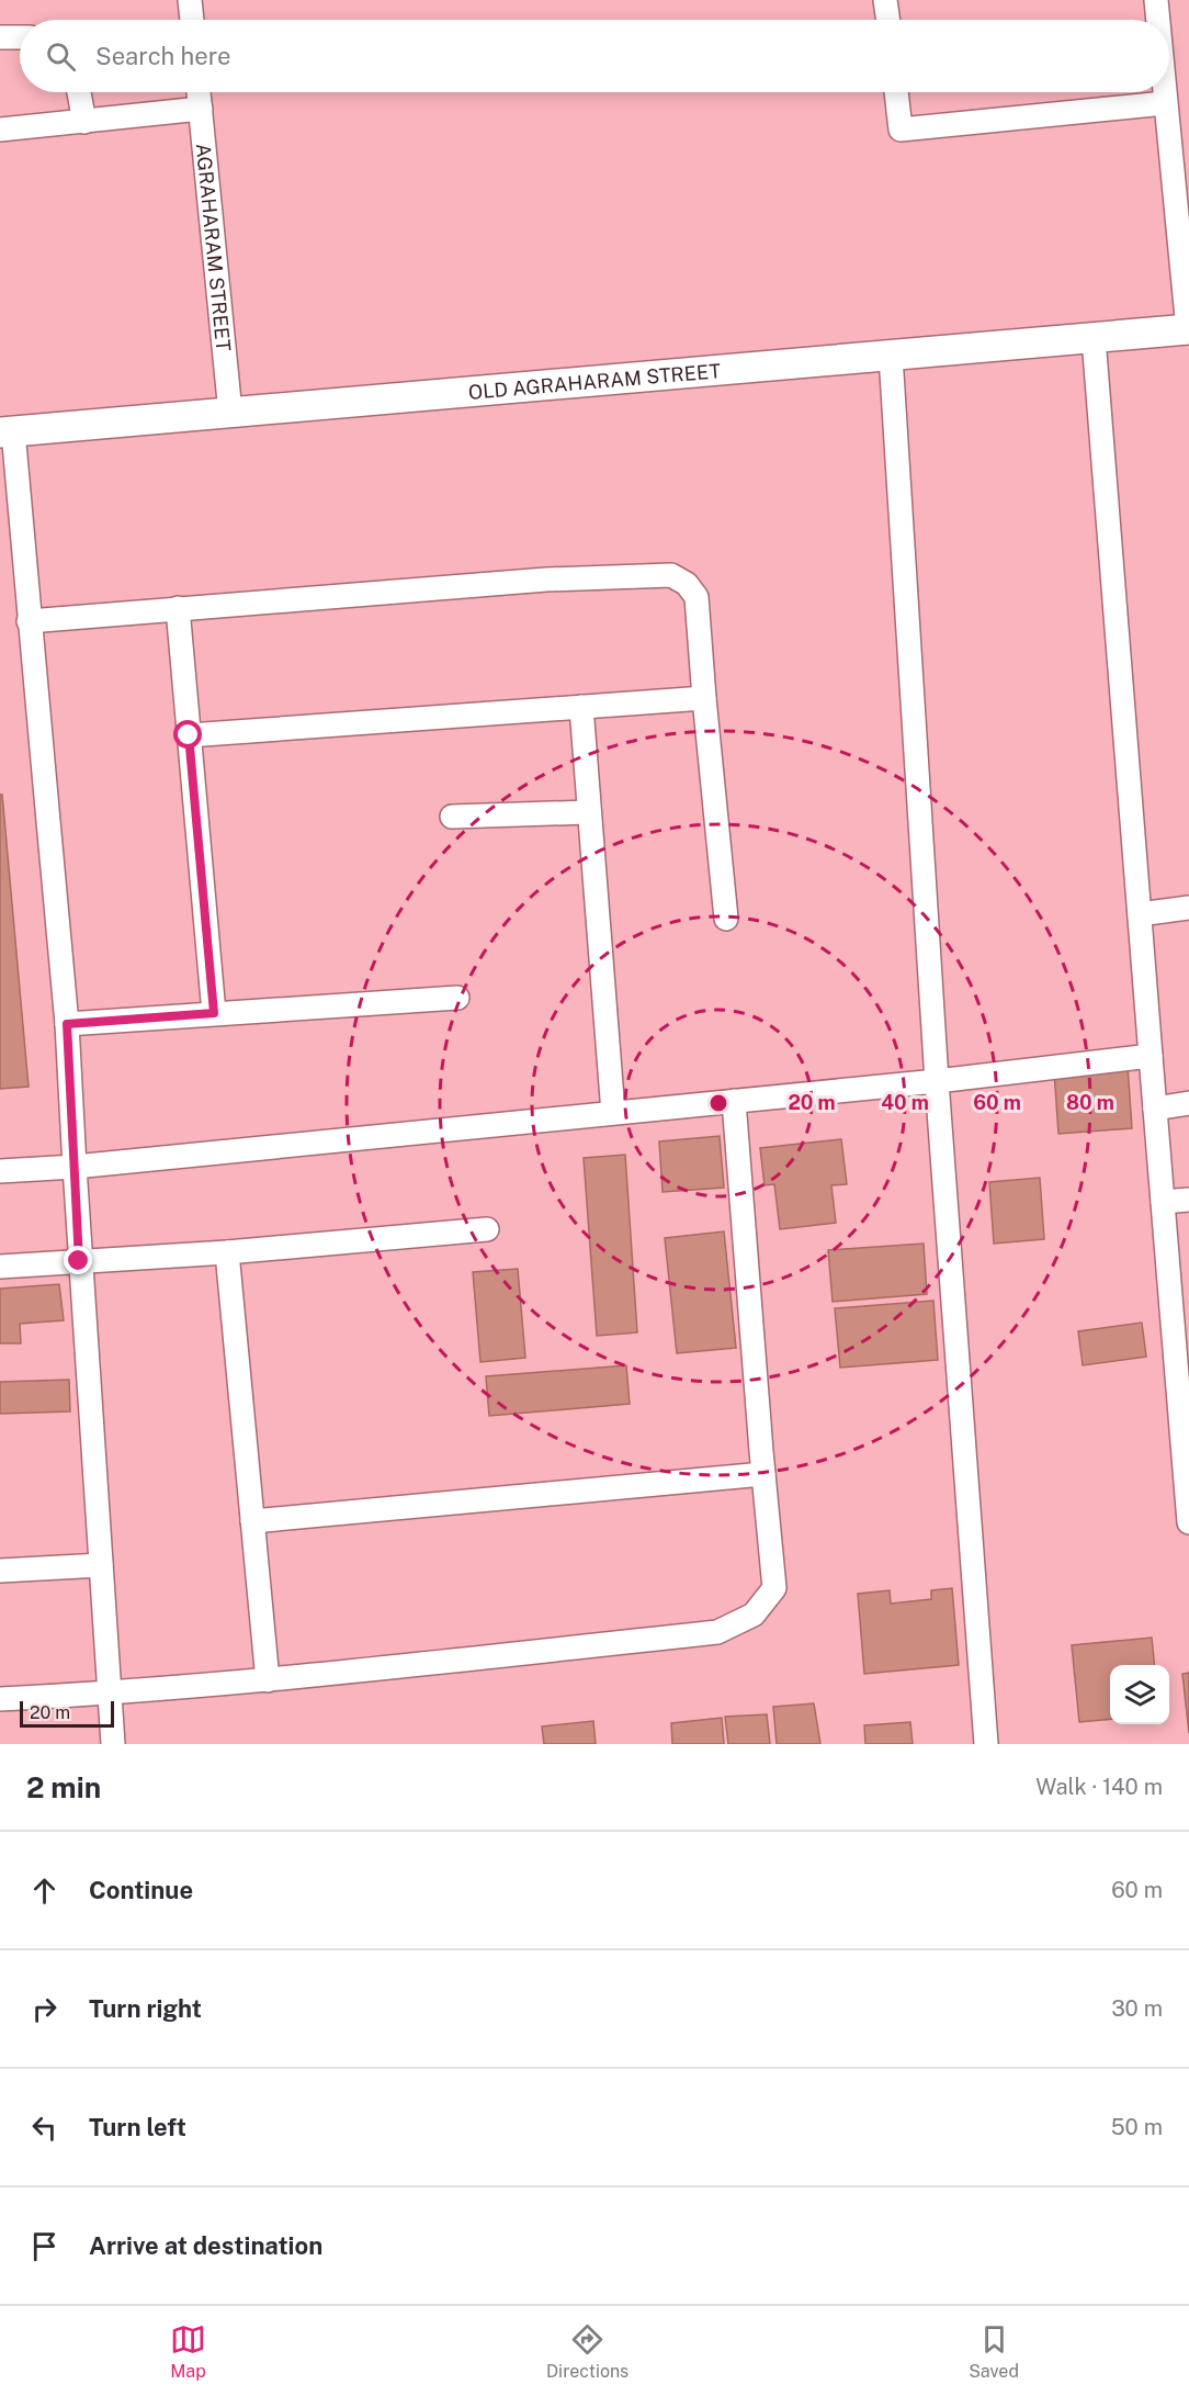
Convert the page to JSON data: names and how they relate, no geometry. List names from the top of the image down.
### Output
{
  "streets": {
    "street": ["AGRAHARAM STREET", "OLD AGRAHARAM STREET"]
  },
  "crossings": [
    ["AGRAHARAM STREET", "OLD AGRAHARAM STREET"]
  ],
  "scale_bar": "20 m",
  "page": {
    "search": "Search here",
    "scale": "20 m",
    "heading": ["2 min", "Walk · 140 m"],
    "list": [
      ["Continue", "60 m"],
      ["Turn right", "30 m"],
      ["Turn left", "50 m"],
      "Arrive at destination"
    ],
    "nav": ["Map", "Directions", "Saved"]
  },
  "rings": [
    "20 m",
    "40 m",
    "60 m",
    "80 m"
  ]
}
